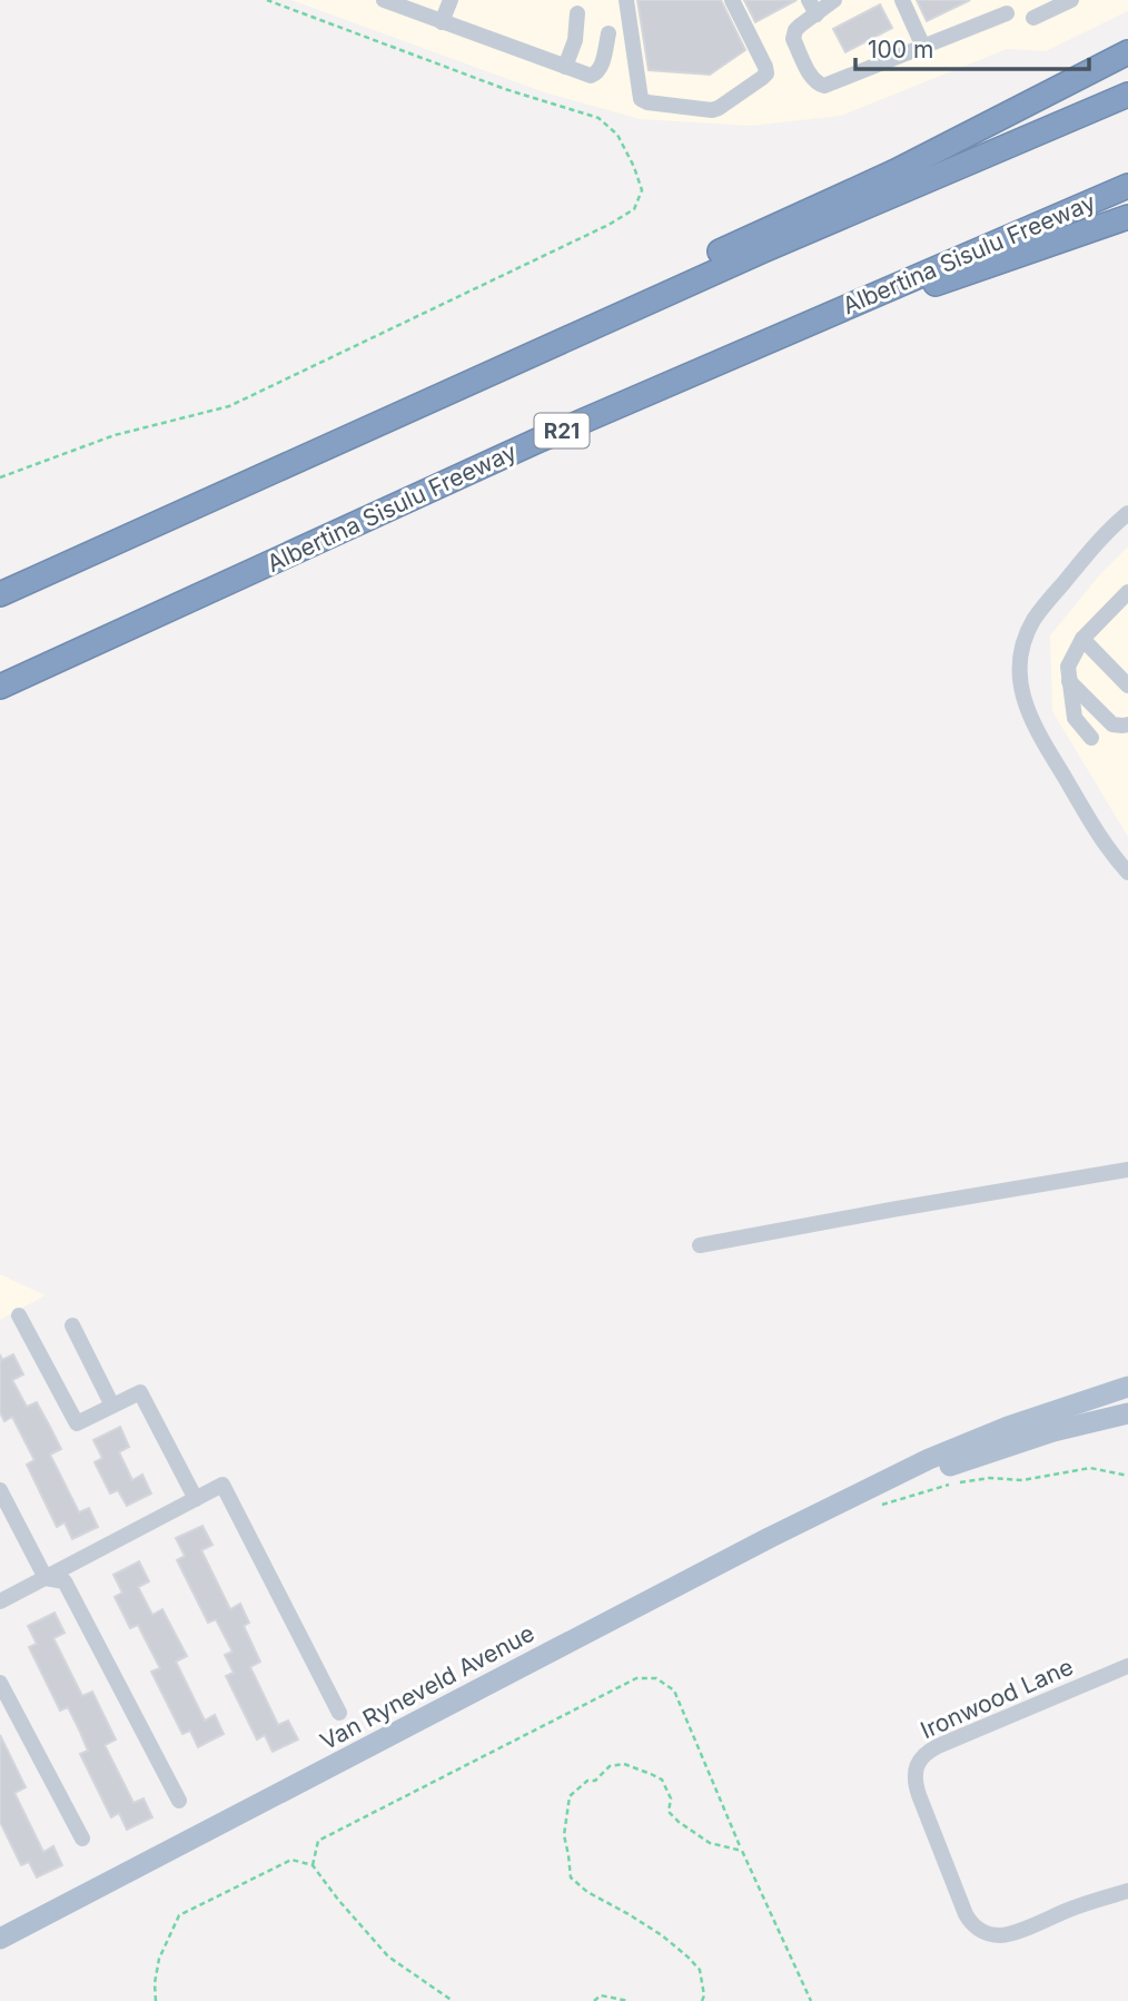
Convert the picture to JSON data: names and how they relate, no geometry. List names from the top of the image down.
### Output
{
  "streets": {
    "highway": ["Albertina Sisulu Freeway", "R21"],
    "main road": ["Van Ryneveld Avenue"],
    "street": ["Ironwood Lane"]
  },
  "scale_bar": "100 m"
}
